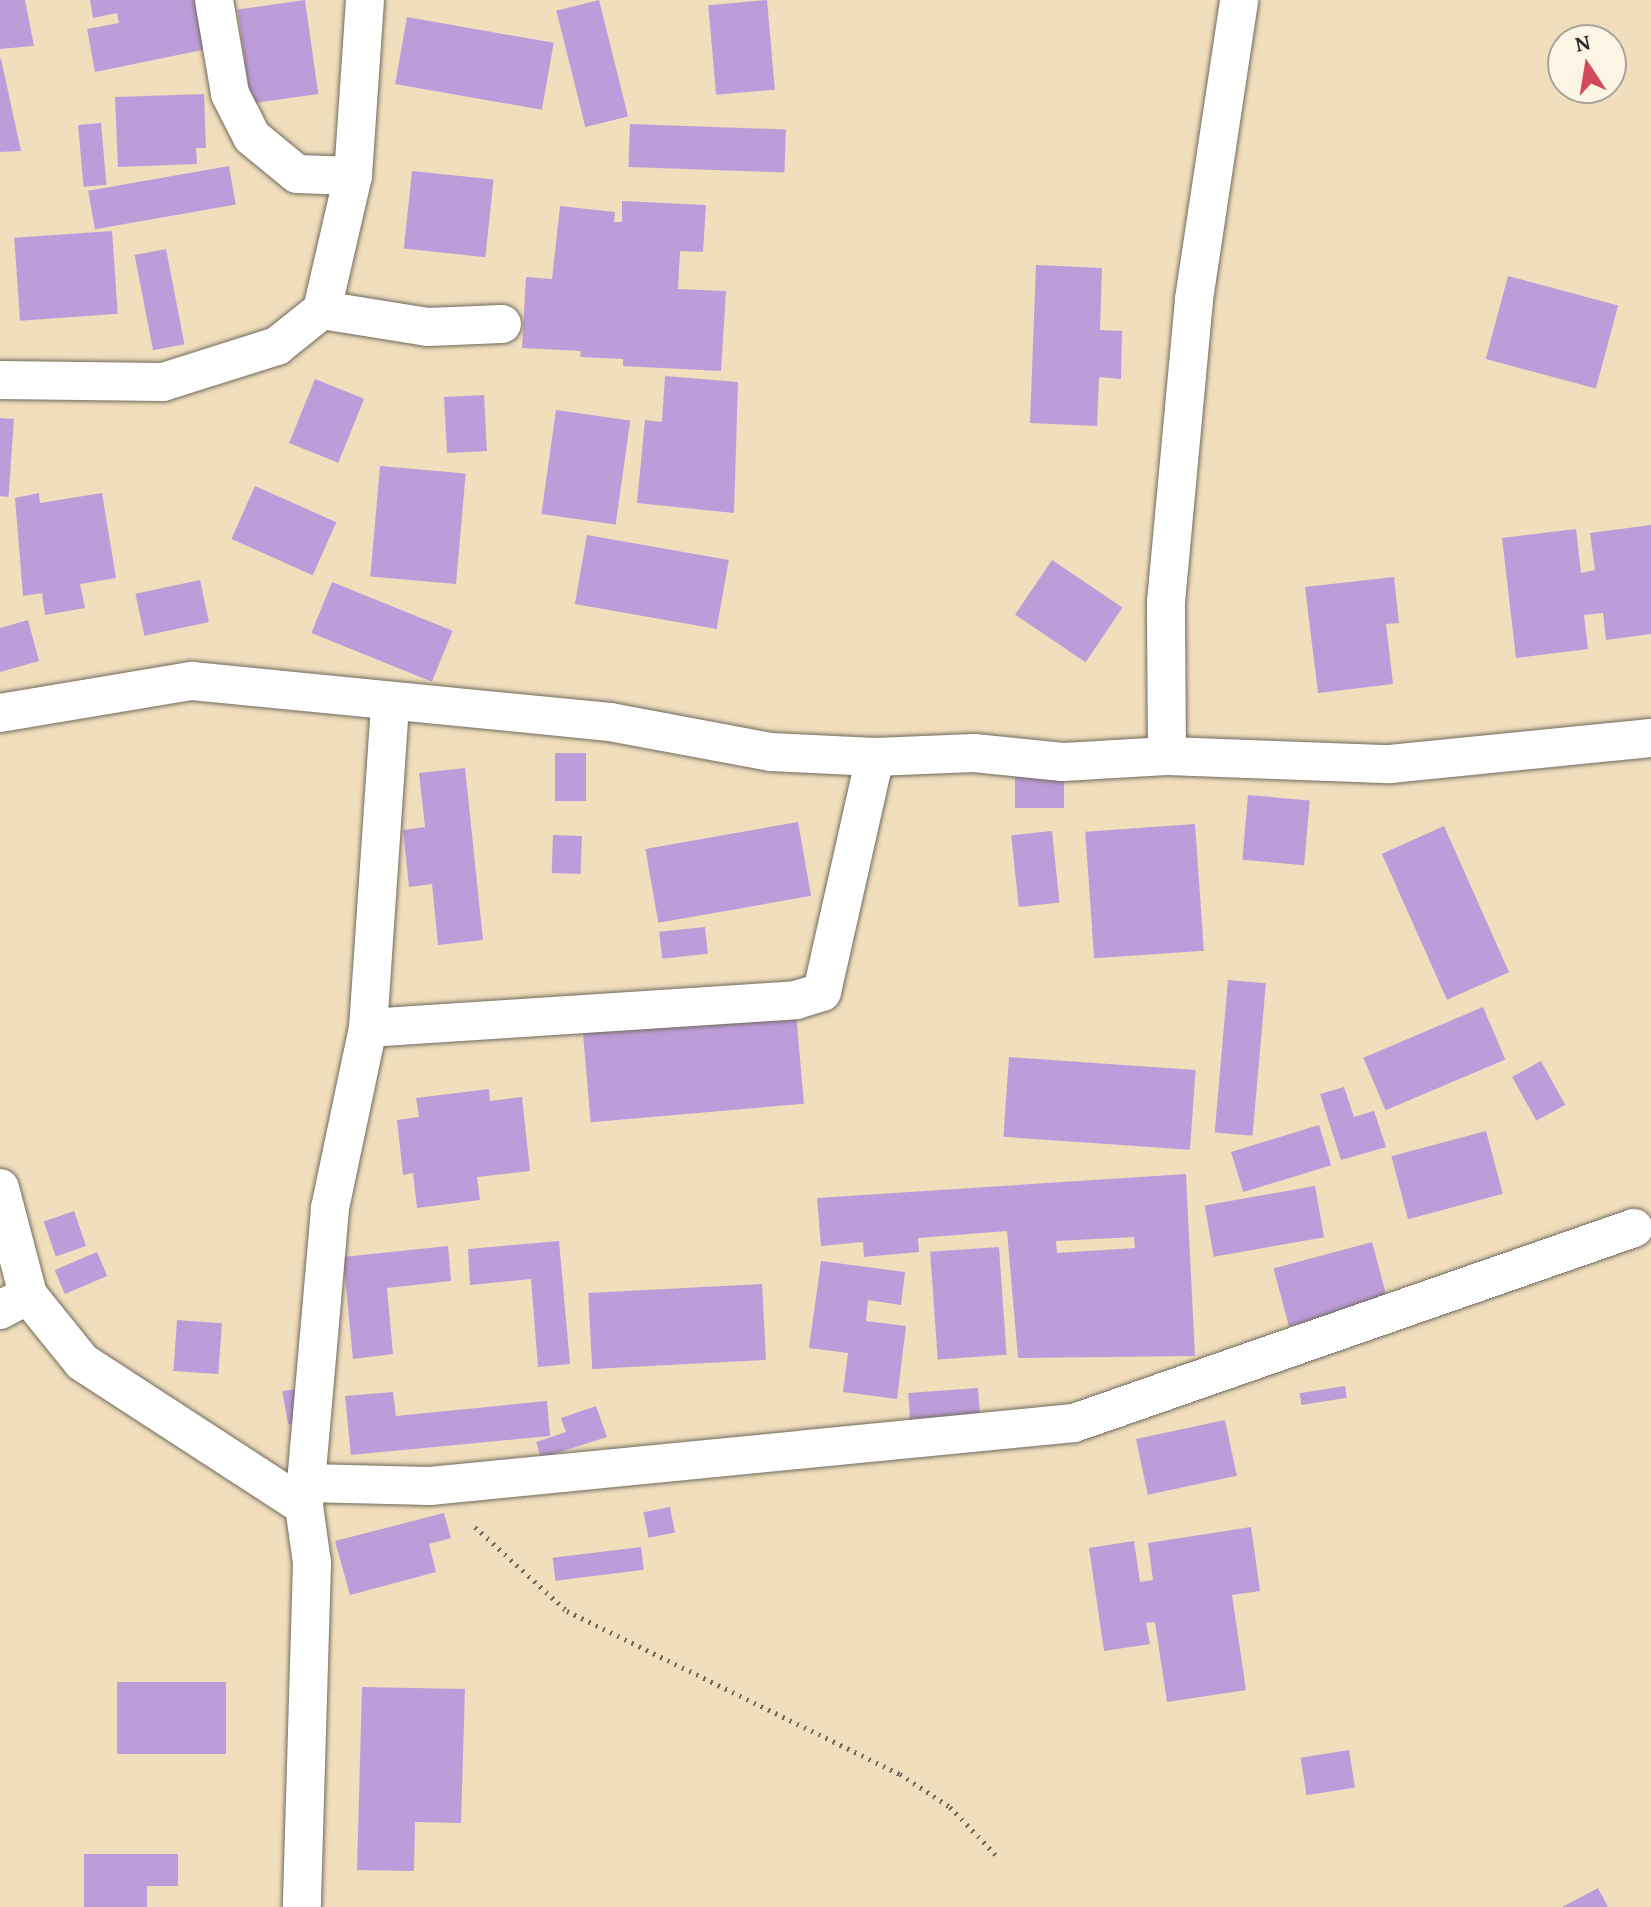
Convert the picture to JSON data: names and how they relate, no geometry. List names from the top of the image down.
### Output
{
  "north": "top"
}
